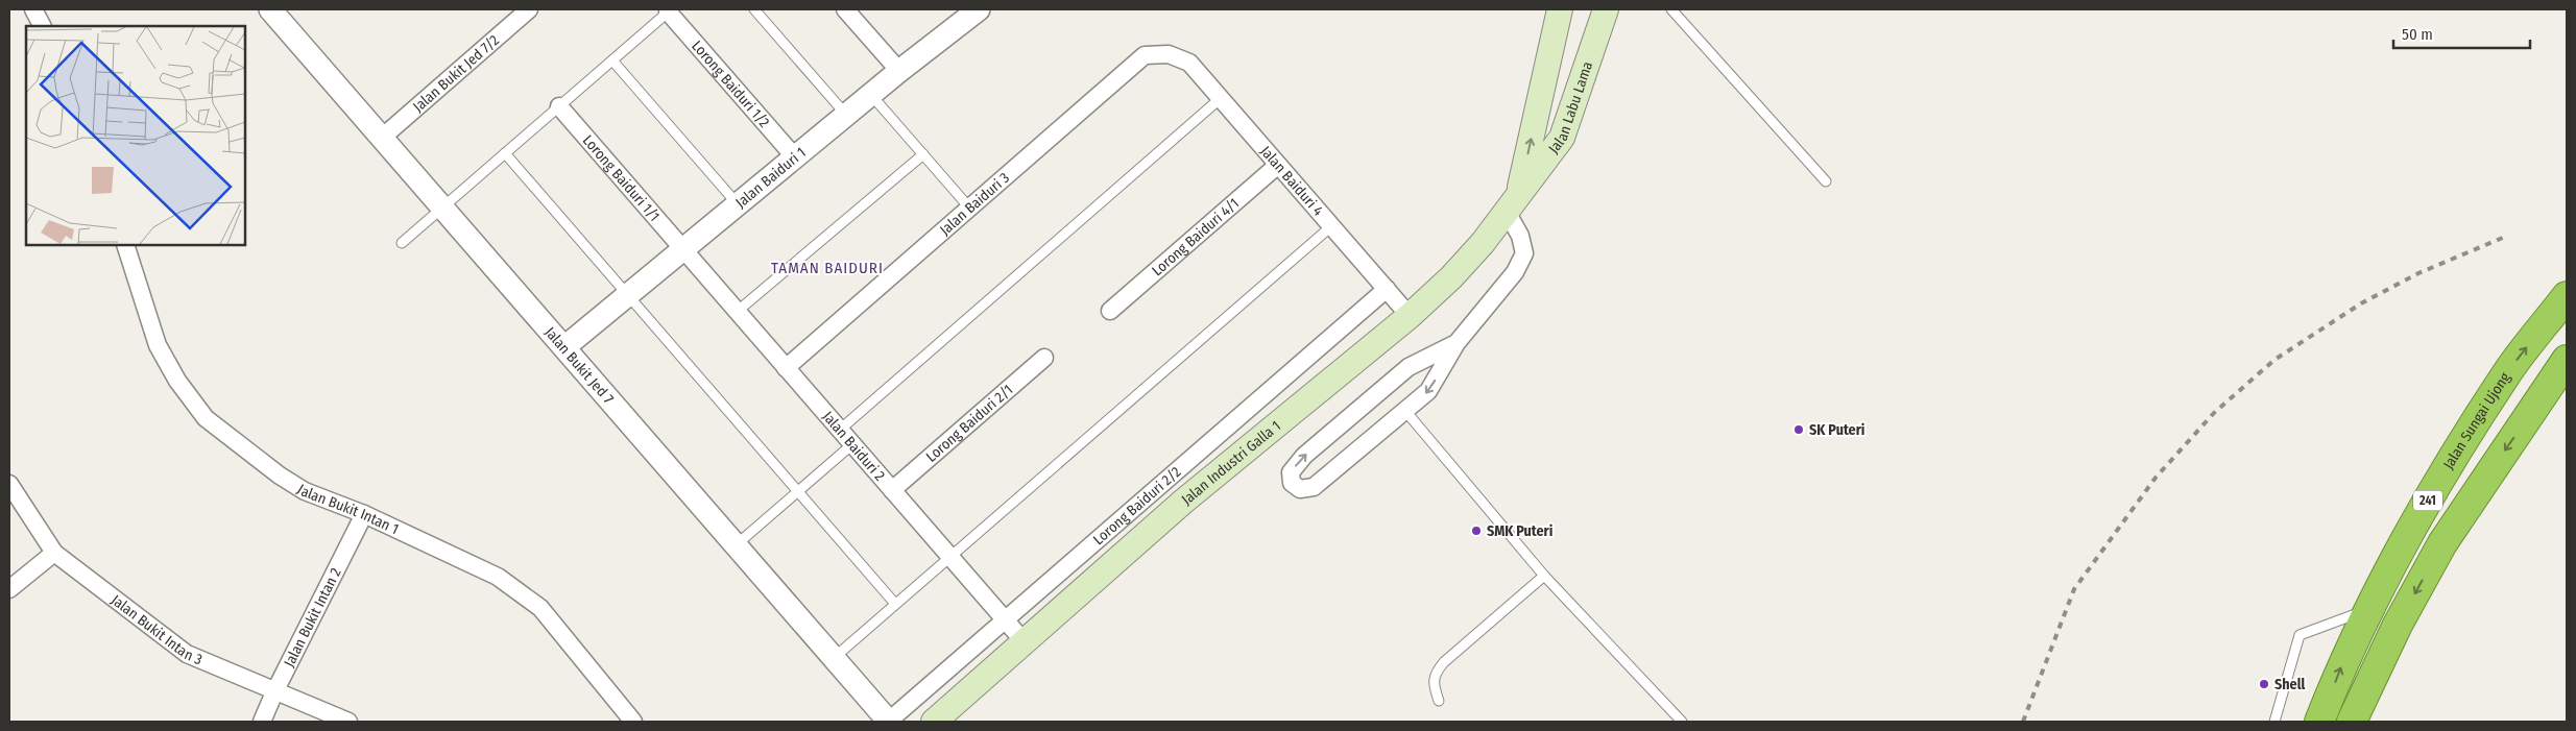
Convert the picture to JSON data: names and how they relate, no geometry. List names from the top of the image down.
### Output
{
  "streets": {
    "highway": ["Jalan Sungai Ujong", "241"],
    "main road": ["Jalan Labu Lama", "Jalan Industri Galla 1"],
    "street": [
      "Jalan Bukit Jed 7/2",
      "Lorong Baiduri 1/2",
      "Jalan Baiduri 1",
      "Lorong Baiduri 1/1",
      "Jalan Baiduri 4",
      "Jalan Baiduri 3",
      "Lorong Baiduri 4/1",
      "Jalan Bukit Jed 7",
      "Lorong Baiduri 2/1",
      "Jalan Baiduri 2",
      "Lorong Baiduri 2/2",
      "Jalan Bukit Intan 1",
      "Jalan Bukit Intan 2",
      "Jalan Bukit Intan 3"
    ]
  },
  "crossings": [
    ["Jalan Bukit Jed 7/2", "Jalan Bukit Jed 7"],
    ["Lorong Baiduri 1/2", "Jalan Baiduri 1"],
    ["Jalan Labu Lama", "Jalan Industri Galla 1"],
    ["Jalan Baiduri 1", "Lorong Baiduri 1/1"],
    ["Jalan Baiduri 1", "Jalan Bukit Jed 7"],
    ["Jalan Baiduri 1", "Jalan Baiduri 2"],
    ["Lorong Baiduri 1/1", "Jalan Baiduri 2"],
    ["Jalan Baiduri 4", "Jalan Baiduri 3"],
    ["Jalan Baiduri 4", "Lorong Baiduri 4/1"],
    ["Jalan Baiduri 4", "Jalan Industri Galla 1"],
    ["Jalan Baiduri 4", "Lorong Baiduri 2/2"],
    ["Jalan Baiduri 3", "Jalan Baiduri 2"],
    ["Jalan Bukit Jed 7", "Lorong Baiduri 2/2"],
    ["Lorong Baiduri 2/1", "Jalan Baiduri 2"],
    ["Jalan Baiduri 2", "Jalan Industri Galla 1"],
    ["Jalan Baiduri 2", "Lorong Baiduri 2/2"],
    ["Jalan Bukit Intan 1", "Jalan Bukit Intan 2"],
    ["Jalan Bukit Intan 2", "Jalan Bukit Intan 3"]
  ],
  "districts": ["TAMAN BAIDURI"],
  "places": ["SK Puteri", "SMK Puteri", "Shell"],
  "scale_bar": "50 m"
}
